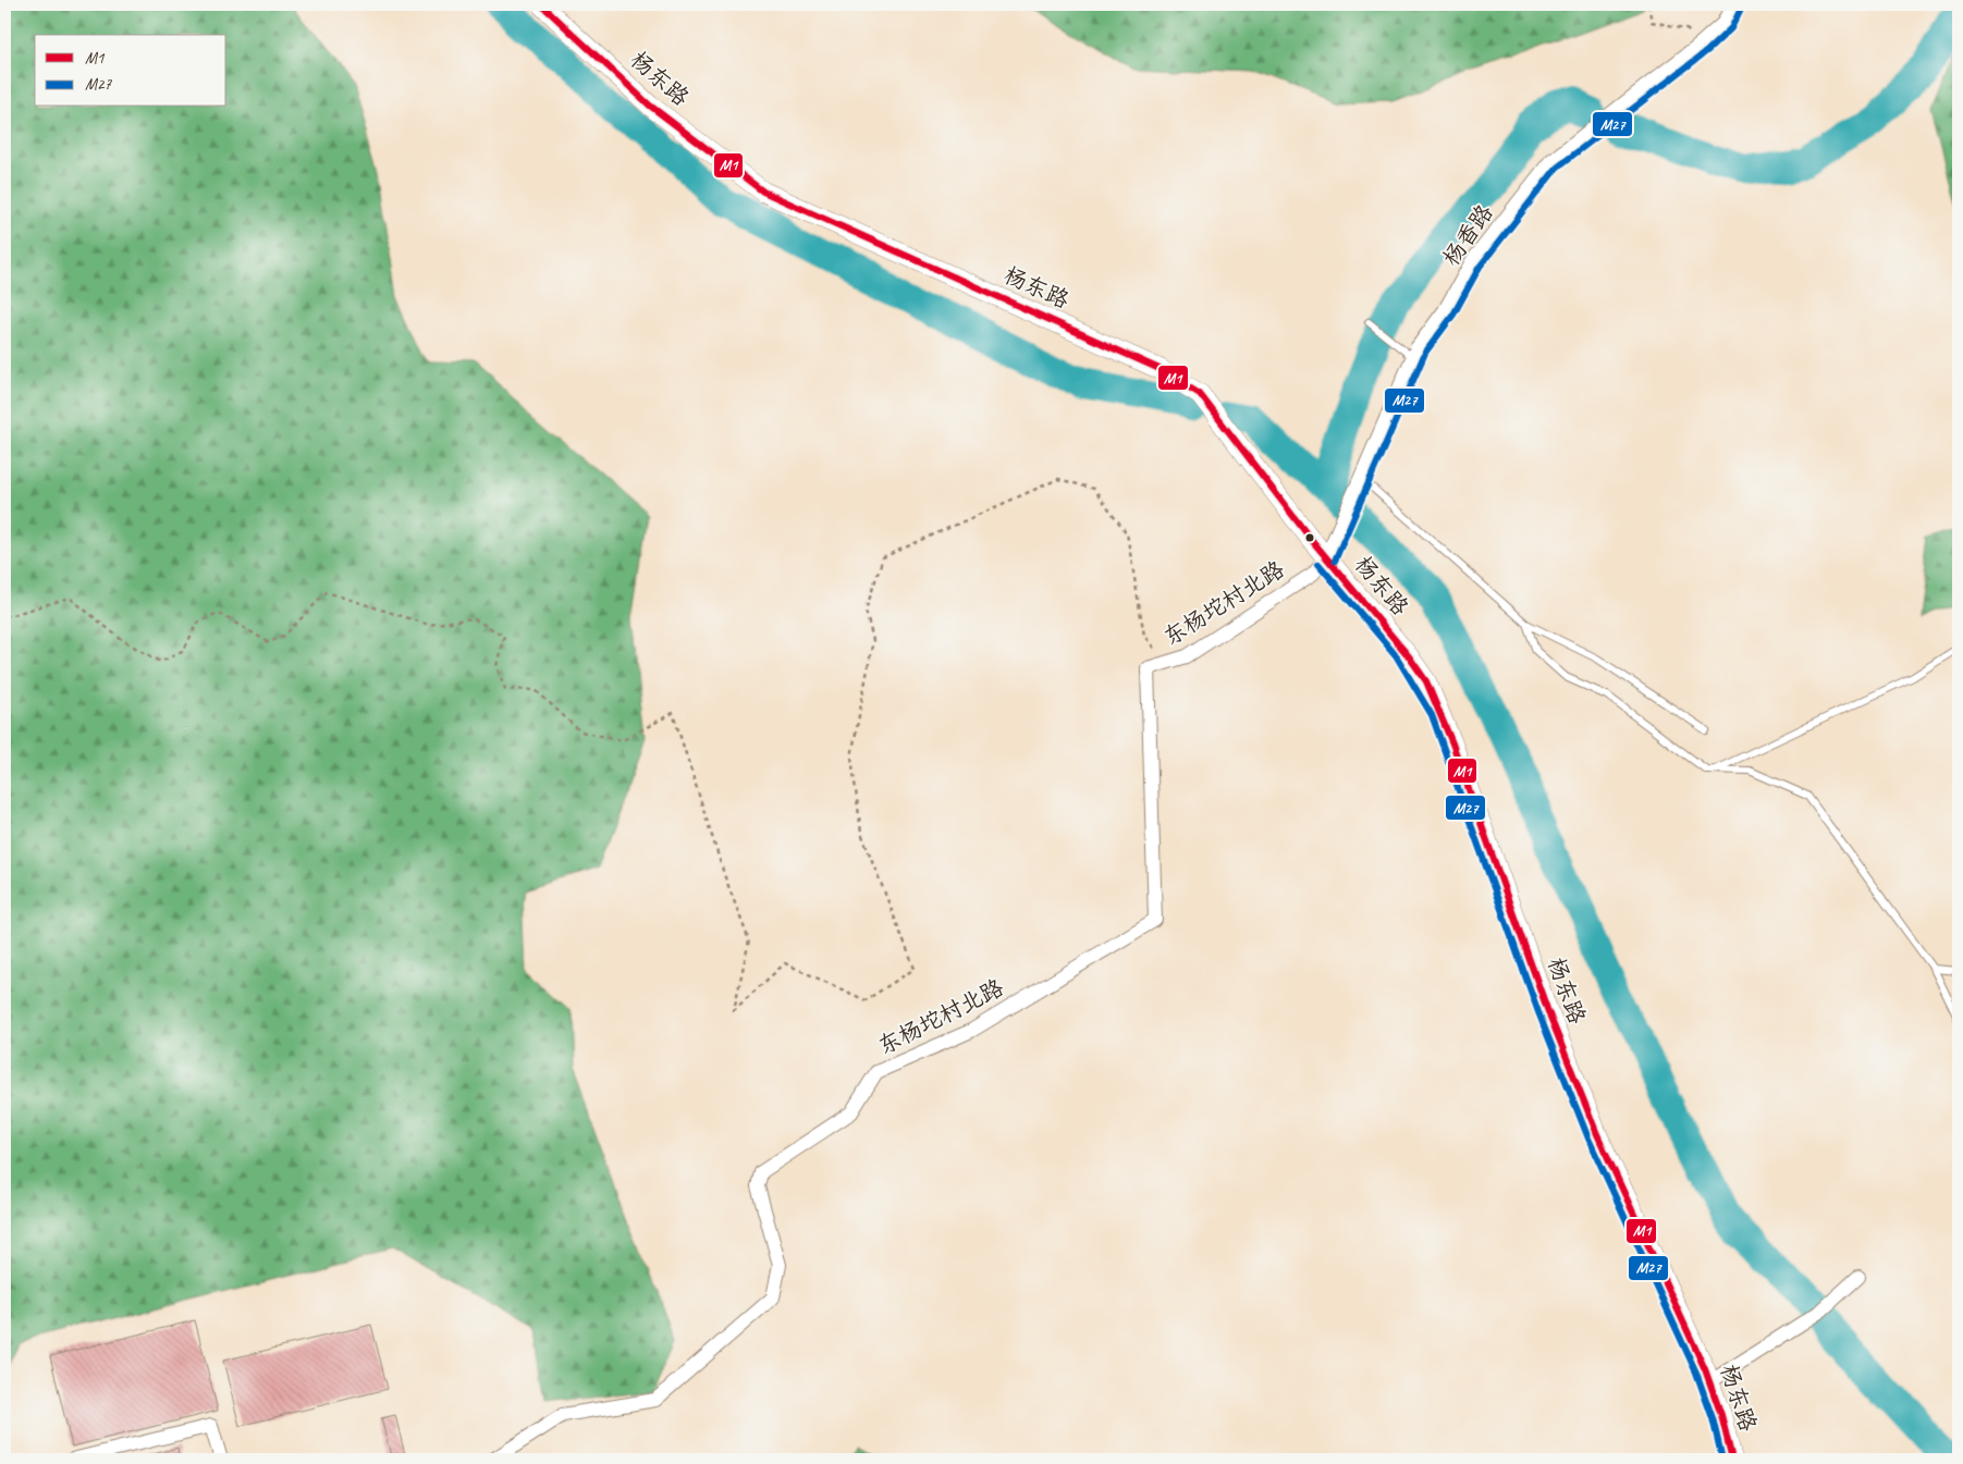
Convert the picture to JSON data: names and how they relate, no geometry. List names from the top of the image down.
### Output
{
  "streets": {
    "street": ["杨东路", "杨香路", "东杨坨村北路"]
  },
  "crossings": [
    ["杨东路", "杨香路"],
    ["杨东路", "东杨坨村北路"],
    ["杨香路", "东杨坨村北路"]
  ],
  "lines": ["transit line M1", "transit line M27"],
  "legend": ["M1", "M27"]
}
